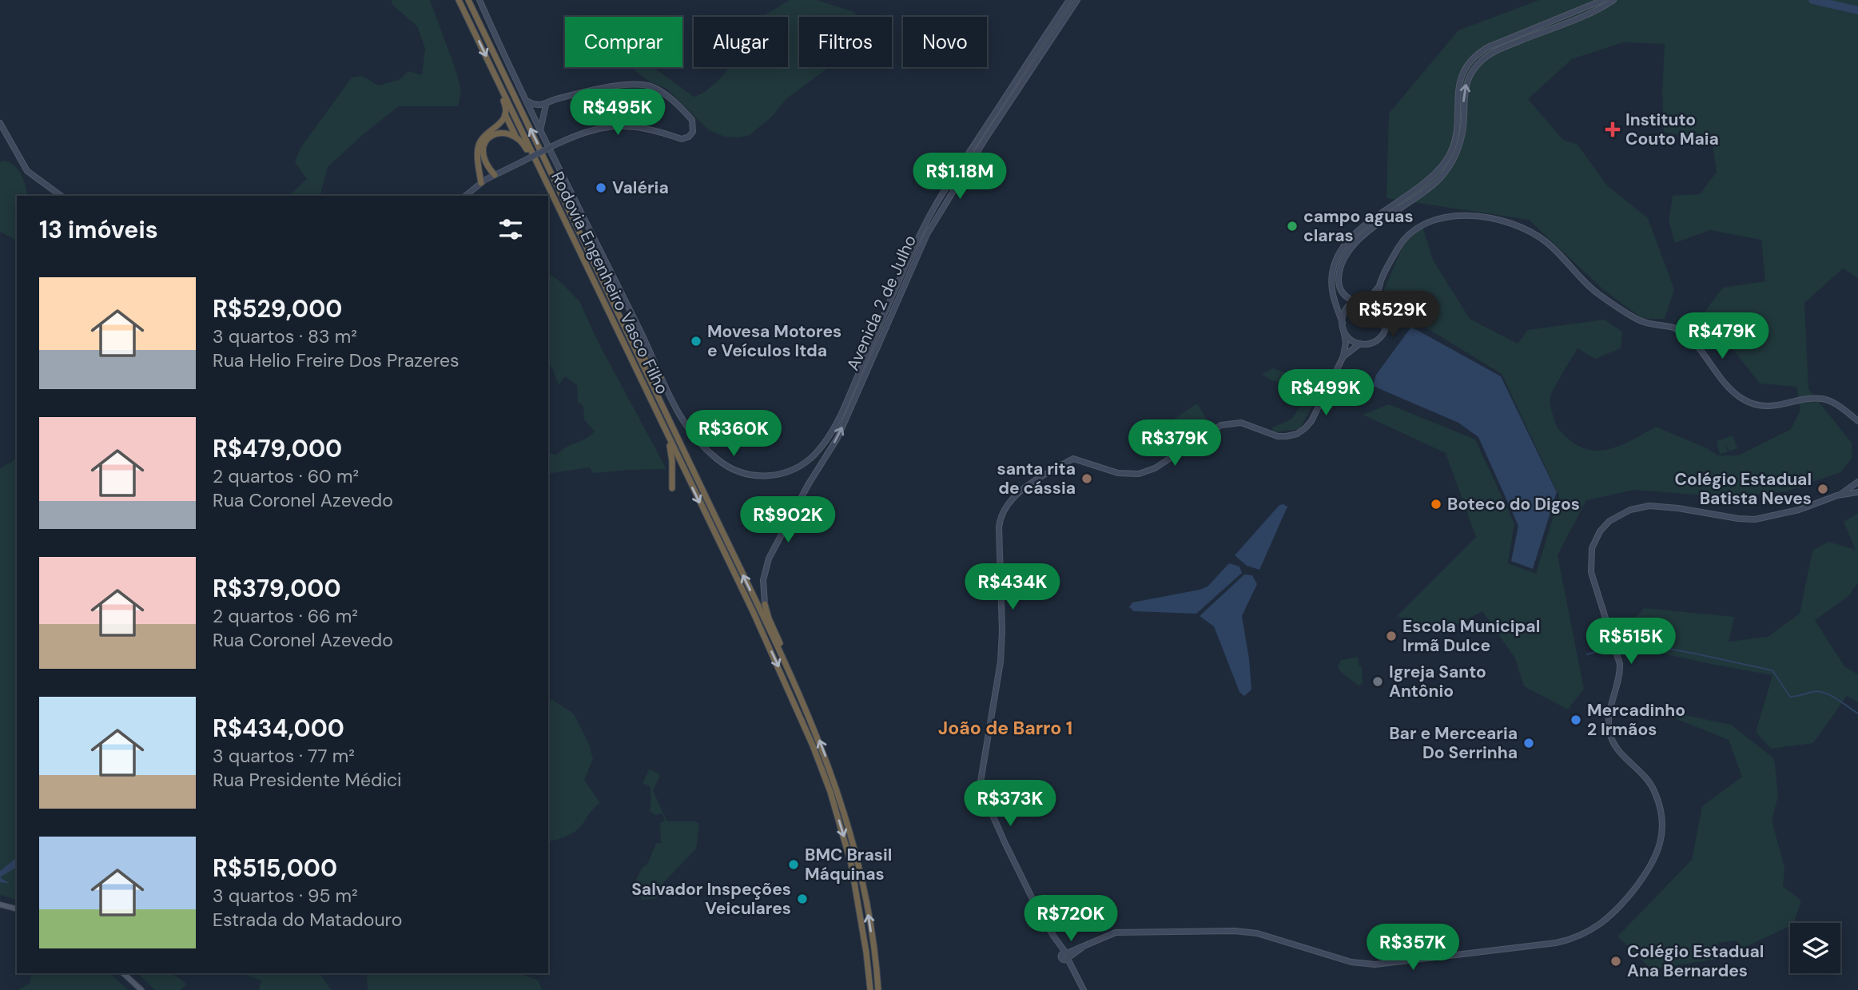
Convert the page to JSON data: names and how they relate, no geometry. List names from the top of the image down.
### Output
{
  "streets": {
    "highway": ["Rodovia Engenheiro Vasco Filho"],
    "main road": ["Avenida 2 de Julho"]
  },
  "one_way": ["Avenida 2 de Julho"],
  "districts": ["João de Barro 1"],
  "places": {
    "health": ["Instituto Couto Maia"],
    "other": [
      "Valéria",
      "campo aguas claras",
      "Movesa Motores e Veículos ltda",
      "santa rita de cássia",
      "Colégio Estadual Batista Neves",
      "Boteco do Digos",
      "Escola Municipal Irmã Dulce",
      "Igreja Santo Antônio",
      "Mercadinho 2 Irmãos",
      "Bar e Mercearia Do Serrinha",
      "BMC Brasil Máquinas",
      "Salvador Inspeções Veiculares",
      "Colégio Estadual Ana Bernardes"
    ]
  },
  "page": {
    "chip": [
      "Comprar",
      "Alugar",
      "Filtros",
      "Novo"
    ],
    "price": [
      "R$495K",
      "R$1.18M",
      "R$529K",
      "R$479K",
      "R$499K",
      "R$360K",
      "R$379K",
      "R$902K",
      "R$434K",
      "R$515K",
      "R$373K",
      "R$720K",
      "R$357K"
    ],
    "heading": "13 imóveis",
    "list": [
      {
        "name": "R$529,000",
        "note": "3 quartos · 83 m² · Rua Helio Freire Dos Prazeres"
      },
      {
        "name": "R$479,000",
        "note": "2 quartos · 60 m² · Rua Coronel Azevedo"
      },
      {
        "name": "R$379,000",
        "note": "2 quartos · 66 m² · Rua Coronel Azevedo"
      },
      {
        "name": "R$434,000",
        "note": "3 quartos · 77 m² · Rua Presidente Médici"
      },
      {
        "name": "R$515,000",
        "note": "3 quartos · 95 m² · Estrada do Matadouro"
      }
    ]
  }
}
